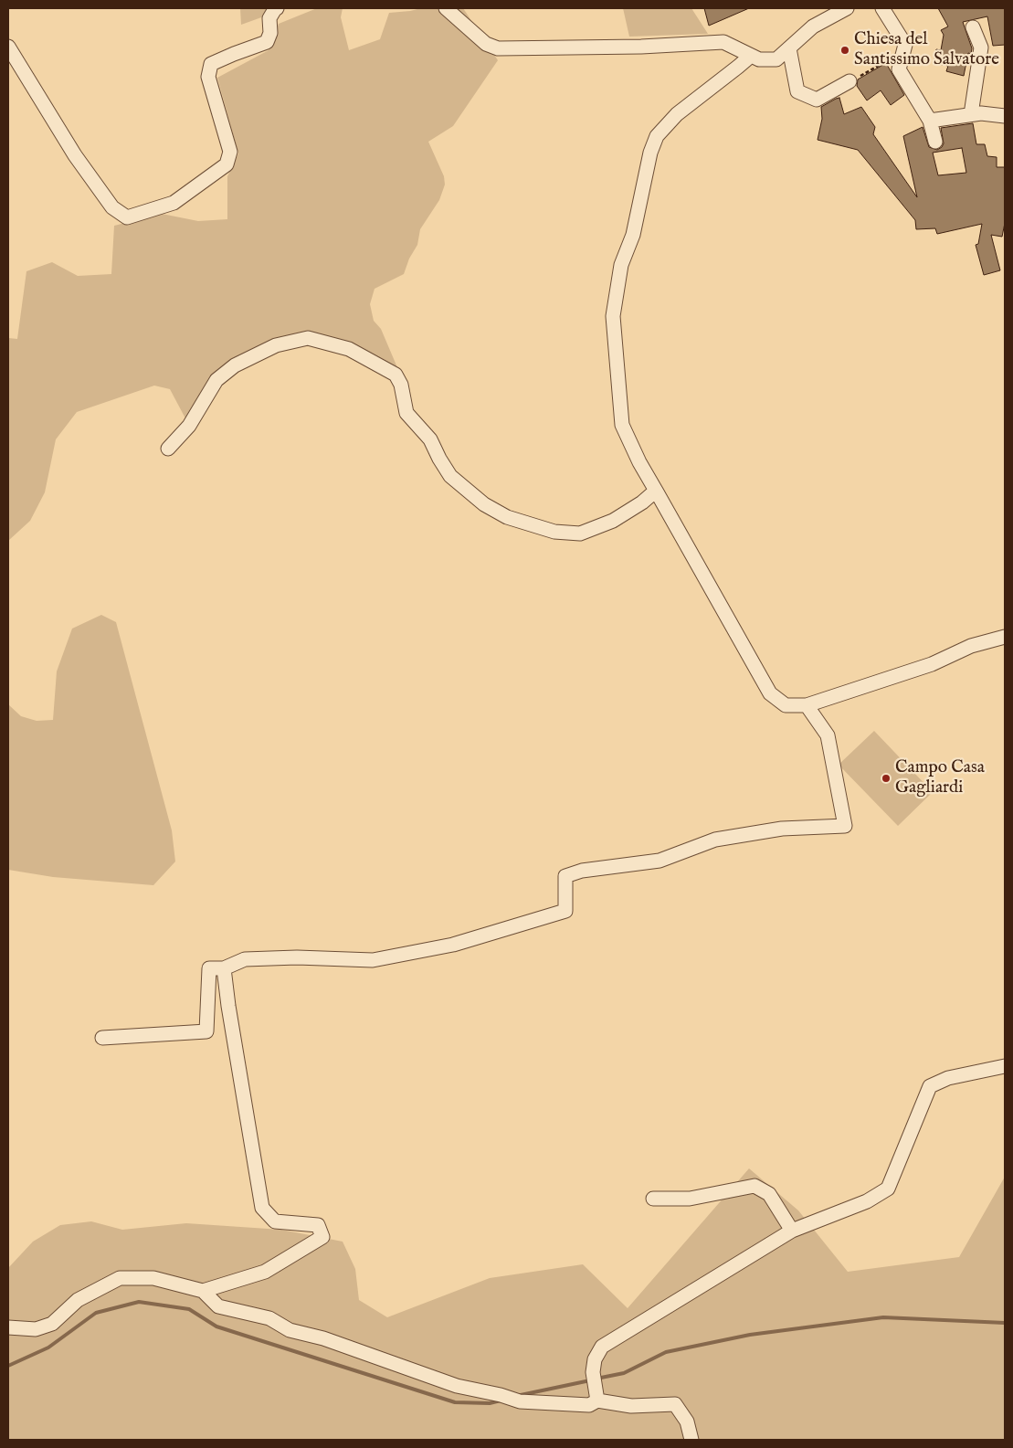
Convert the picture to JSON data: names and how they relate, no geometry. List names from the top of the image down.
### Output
{
  "places": ["Chiesa del Santissimo Salvatore", "Campo Casa Gagliardi"]
}
